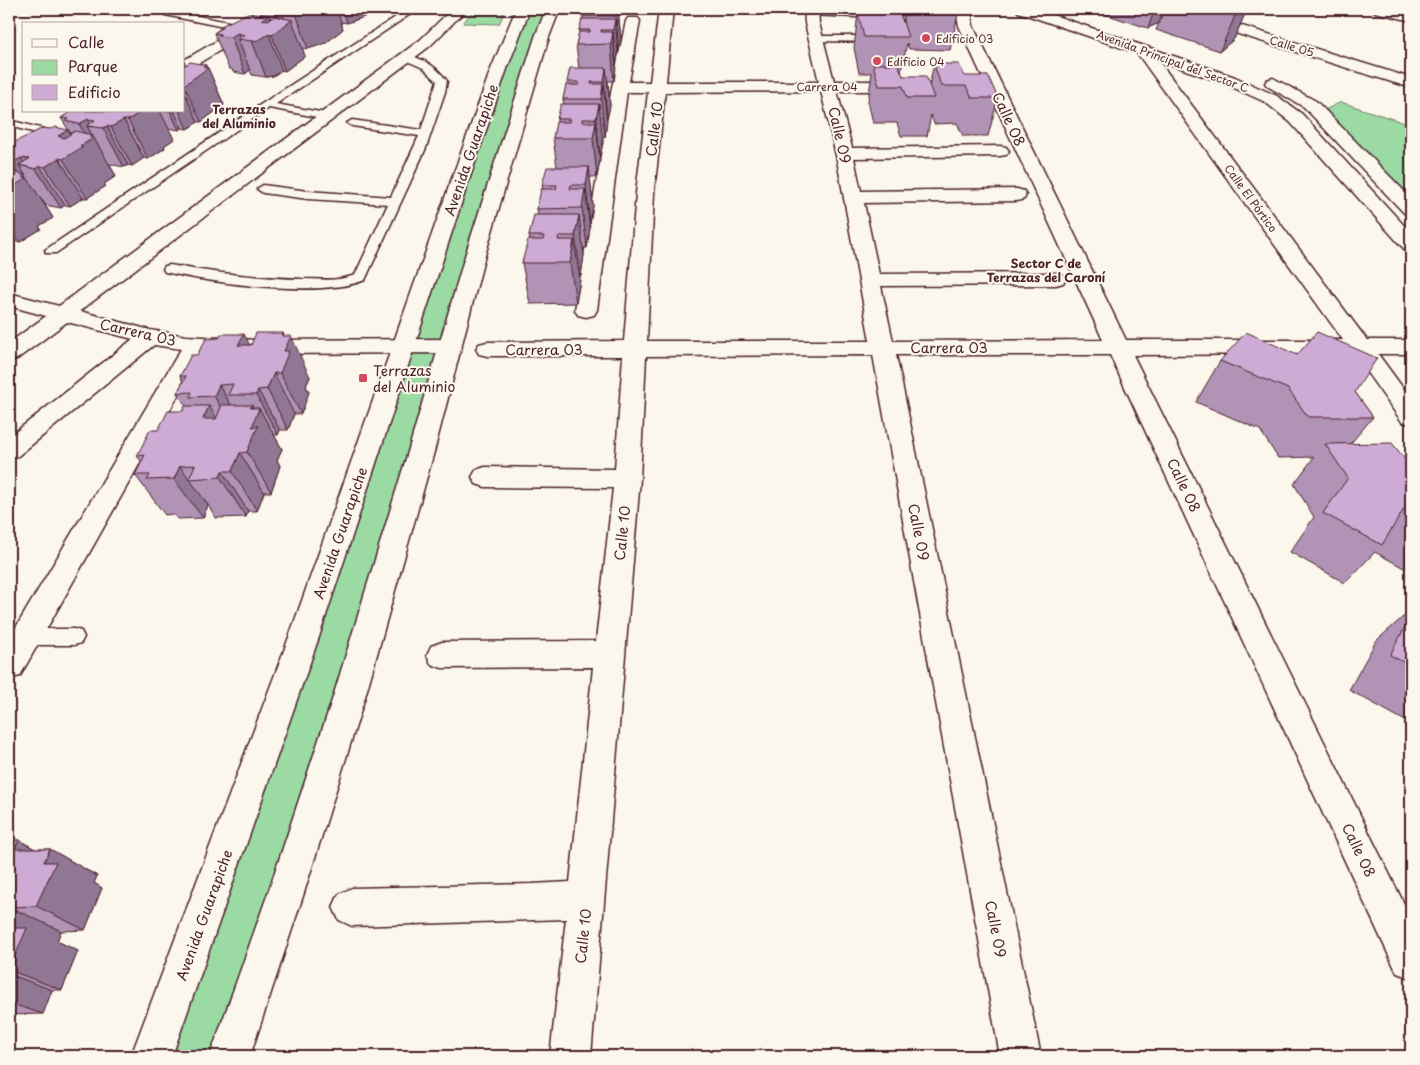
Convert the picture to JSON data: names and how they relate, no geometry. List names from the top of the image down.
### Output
{
  "streets": {
    "street": [
      "Calle 05",
      "Avenida Principal del Sector C",
      "Carrera 04",
      "Calle 08",
      "Calle 10",
      "Calle 09",
      "Avenida Guarapiche",
      "Calle El Pórtico",
      "Carrera 03"
    ]
  },
  "crossings": [
    ["Avenida Principal del Sector C", "Calle El Pórtico"],
    ["Carrera 04", "Calle 10"],
    ["Carrera 04", "Calle 09"],
    ["Calle 08", "Carrera 03"],
    ["Calle 10", "Carrera 03"],
    ["Calle 09", "Carrera 03"],
    ["Avenida Guarapiche", "Carrera 03"],
    ["Calle El Pórtico", "Carrera 03"]
  ],
  "districts": ["Terrazas del Aluminio", "Sector C de Terrazas del Caroní"],
  "places": {
    "other": ["Edificio 03", "Edificio 04"],
    "transit": ["Terrazas del Aluminio"]
  },
  "legend": ["Calle", "Parque", "Edificio"]
}
